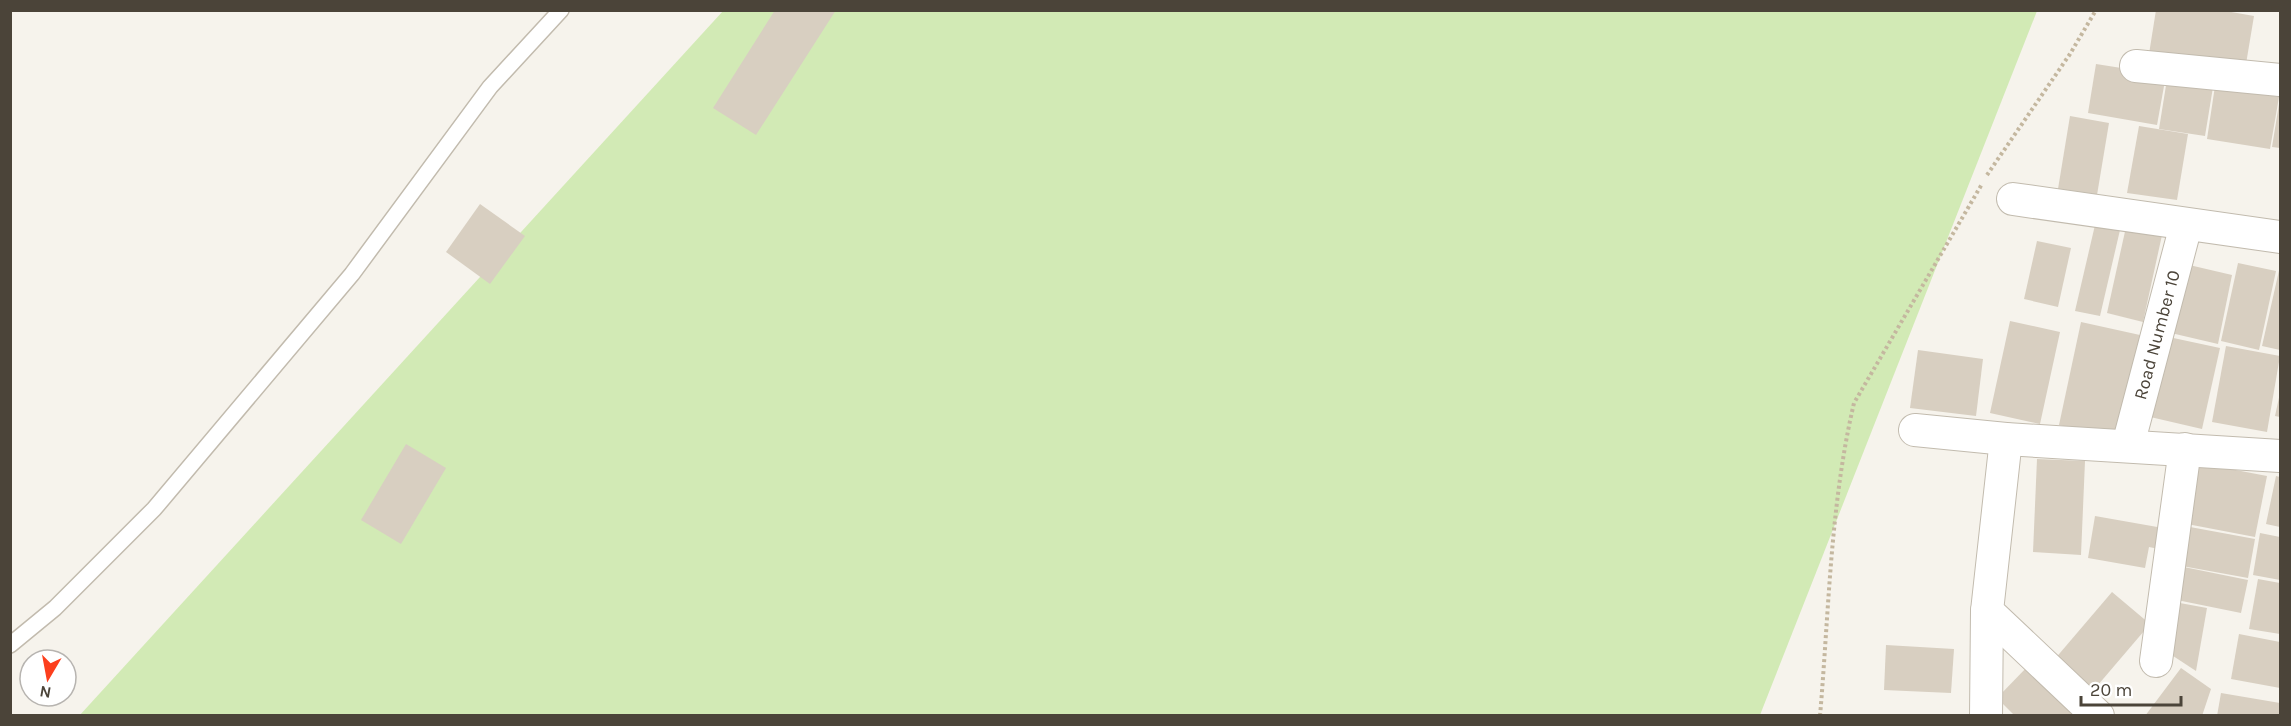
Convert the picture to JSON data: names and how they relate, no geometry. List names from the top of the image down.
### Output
{
  "streets": {
    "street": ["Road Number 10"]
  },
  "scale_bar": "20 m",
  "north": "bottom"
}
